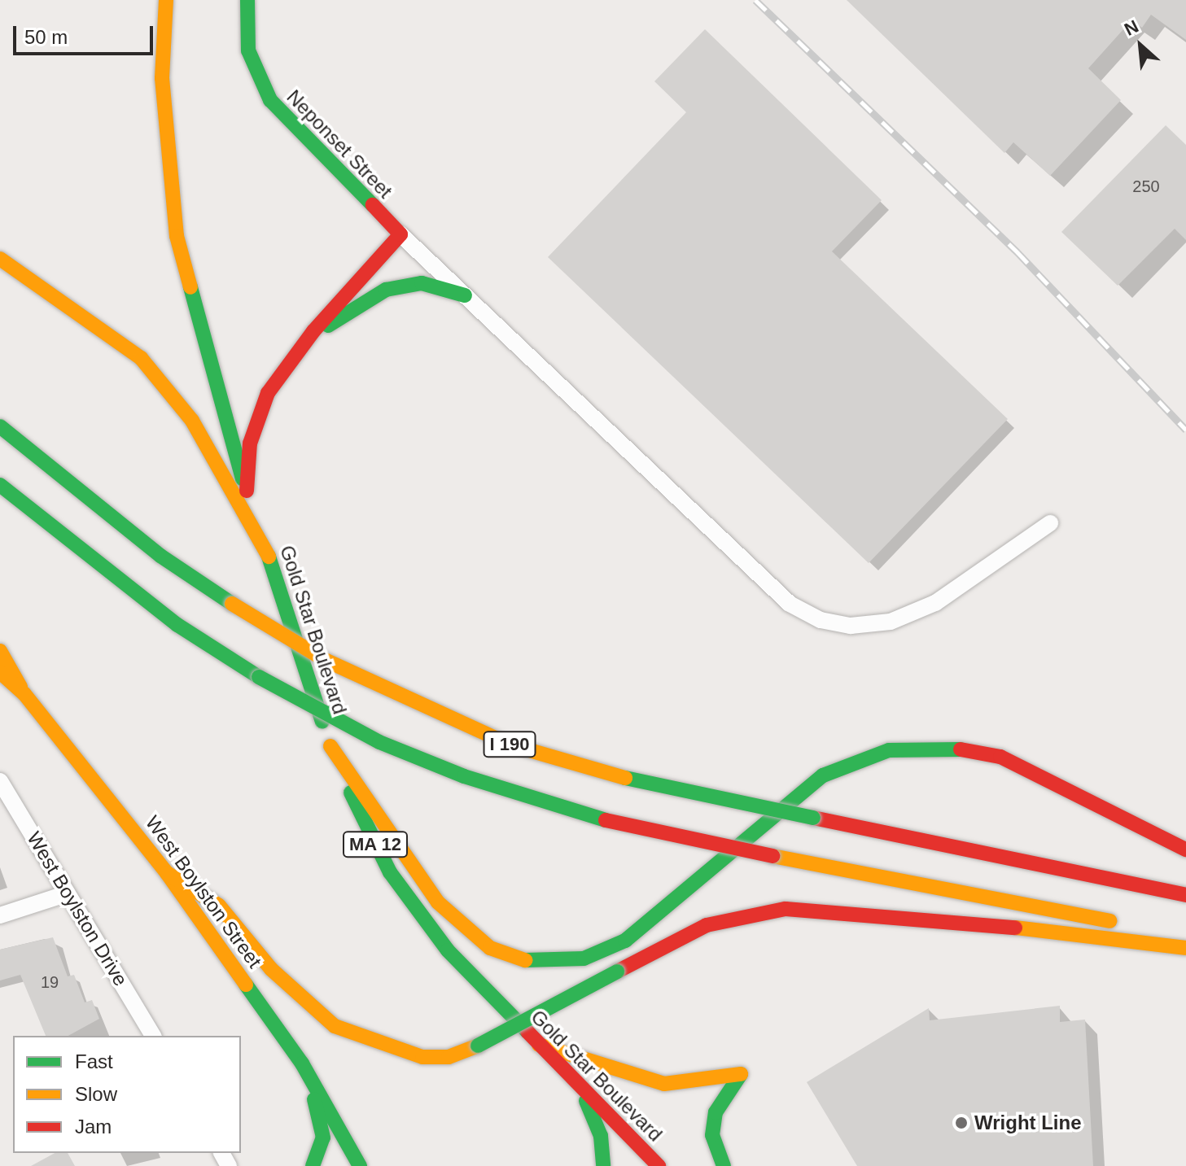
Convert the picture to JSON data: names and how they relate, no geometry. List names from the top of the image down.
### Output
{
  "streets": {
    "main road": [
      "Neponset Street",
      "Gold Star Boulevard",
      "I 190",
      "MA 12",
      "West Boylston Street"
    ],
    "street": ["West Boylston Drive"]
  },
  "places": ["Wright Line"],
  "house_numbers": ["250", "19"],
  "legend": ["Fast", "Slow", "Jam"],
  "scale_bar": "50 m",
  "north": "top left"
}
